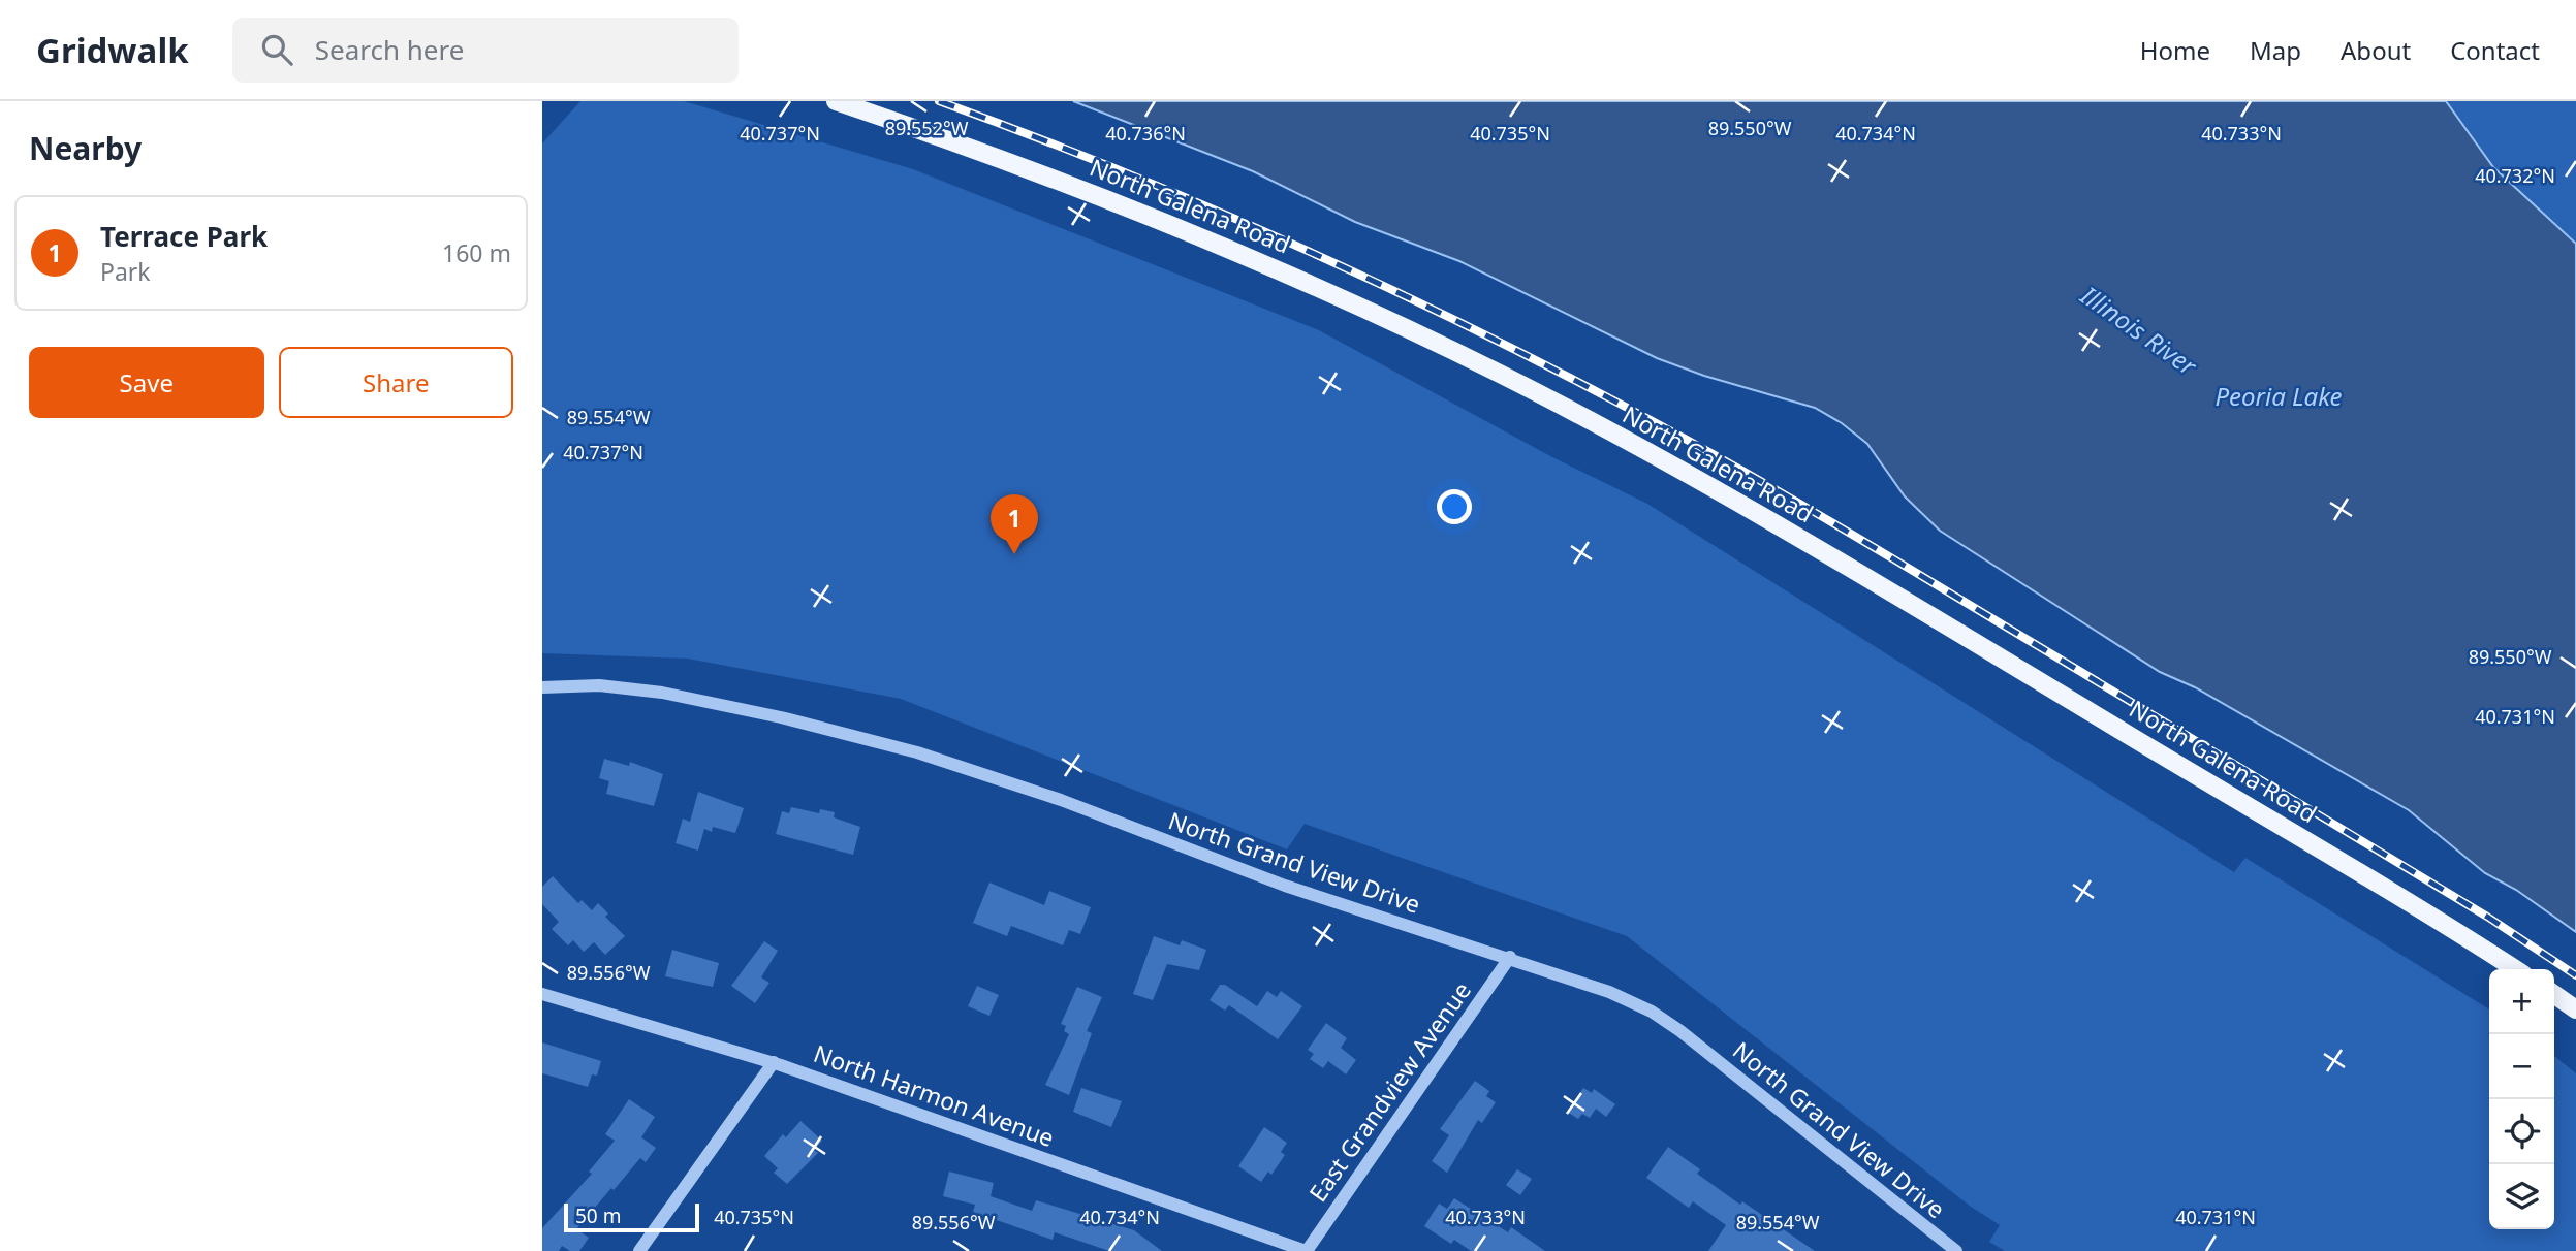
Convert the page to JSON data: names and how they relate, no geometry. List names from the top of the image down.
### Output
{
  "streets": {
    "main road": ["North Galena Road"],
    "street": ["North Grand View Drive", "East Grandview Avenue", "North Harmon Avenue"]
  },
  "crossings": [
    ["North Grand View Drive", "East Grandview Avenue"],
    ["East Grandview Avenue", "North Harmon Avenue"]
  ],
  "water": ["Illinois River", "Peoria Lake"],
  "scale_bar": "50 m",
  "page": {
    "header": "Gridwalk",
    "search": "Search here",
    "nav": [
      "Home",
      "Map",
      "About",
      "Contact"
    ],
    "heading": "Nearby",
    "list": [
      {
        "mark": "1",
        "name": "Terrace Park",
        "note": "Park",
        "value": "160 m"
      }
    ],
    "buttons": ["Save", "Share"],
    "pins": "1",
    "map_buttons": ["+", "−"],
    "scale": "50 m"
  },
  "coordinates": [
    "89.552°W",
    "89.550°W",
    "40.736°N",
    "40.737°N",
    "40.734°N",
    "40.735°N",
    "40.733°N",
    "40.732°N",
    "89.554°W",
    "40.731°N",
    "89.556°W"
  ]
}
